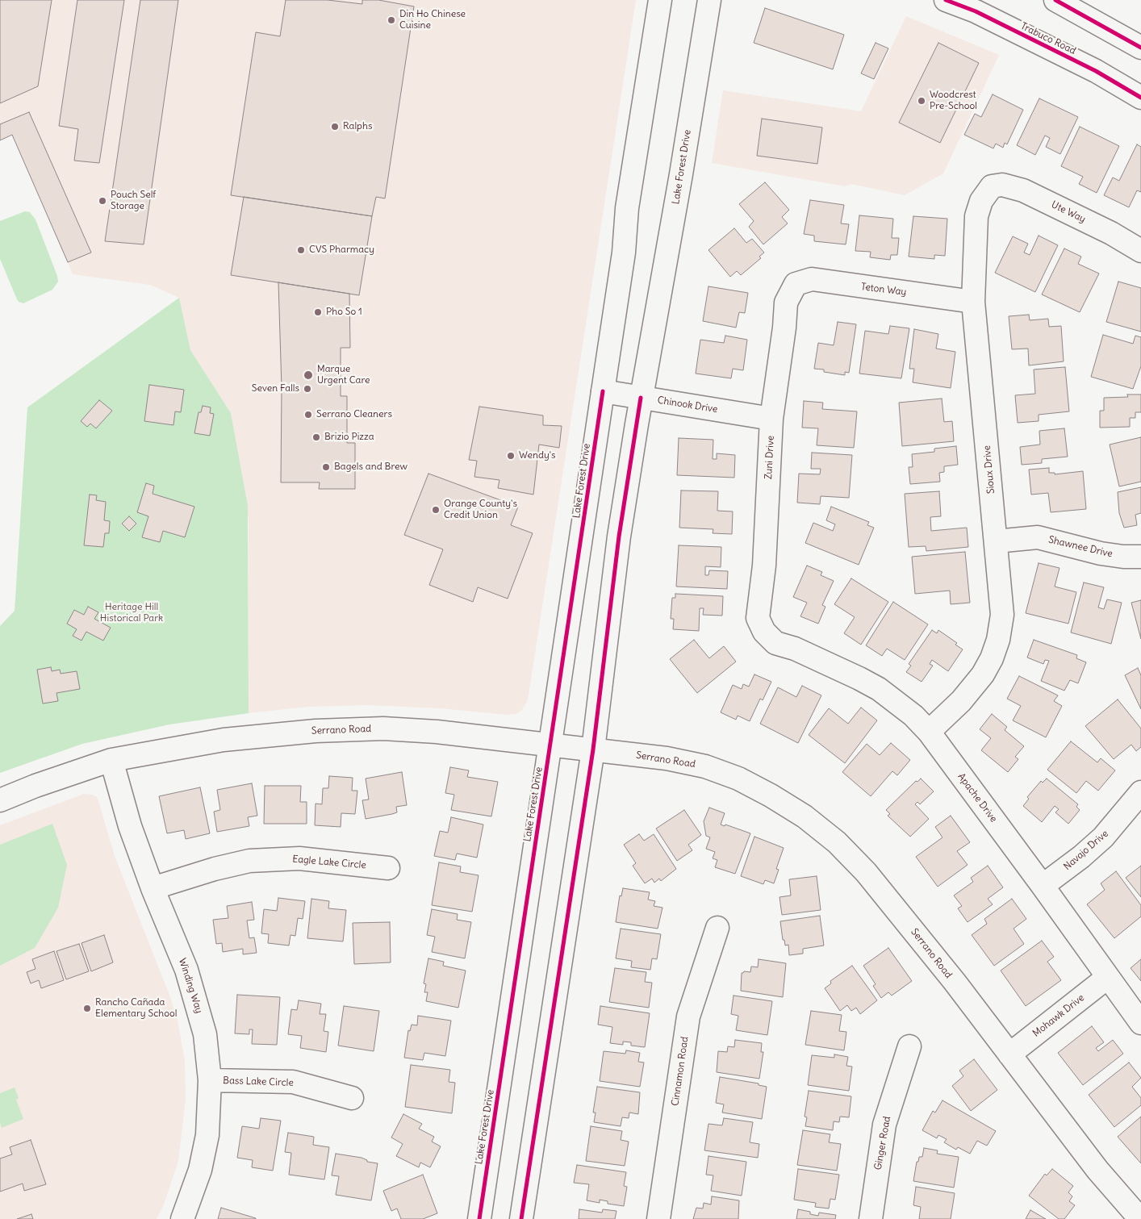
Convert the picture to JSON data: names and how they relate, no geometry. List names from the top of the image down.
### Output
{
  "streets": {
    "street": [
      "Trabuco Road",
      "Lake Forest Drive",
      "Ute Way",
      "Teton Way",
      "Chinook Drive",
      "Zuni Drive",
      "Sioux Drive",
      "Shawnee Drive",
      "Serrano Road",
      "Apache Drive",
      "Navajo Drive",
      "Eagle Lake Circle",
      "Winding Way",
      "Mohawk Drive",
      "Cinnamon Road",
      "Bass Lake Circle",
      "Ginger Road"
    ]
  },
  "crossings": [
    ["Lake Forest Drive", "Chinook Drive"],
    ["Lake Forest Drive", "Serrano Road"],
    ["Ute Way", "Sioux Drive"],
    ["Teton Way", "Zuni Drive"],
    ["Teton Way", "Sioux Drive"],
    ["Chinook Drive", "Zuni Drive"],
    ["Zuni Drive", "Apache Drive"],
    ["Sioux Drive", "Shawnee Drive"],
    ["Sioux Drive", "Apache Drive"],
    ["Serrano Road", "Winding Way"],
    ["Serrano Road", "Mohawk Drive"],
    ["Apache Drive", "Navajo Drive"],
    ["Apache Drive", "Mohawk Drive"],
    ["Eagle Lake Circle", "Winding Way"],
    ["Winding Way", "Bass Lake Circle"]
  ],
  "parks": ["Heritage Hill Historical Park"],
  "places": [
    "Din Ho Chinese Cuisine",
    "Woodcrest Pre-School",
    "Ralphs",
    "Pouch Self Storage",
    "CVS Pharmacy",
    "Pho So 1",
    "Marque Urgent Care",
    "Seven Falls",
    "Serrano Cleaners",
    "Brizio Pizza",
    "Wendy's",
    "Bagels and Brew",
    "Orange County's Credit Union",
    "Rancho Cañada Elementary School"
  ]
}
